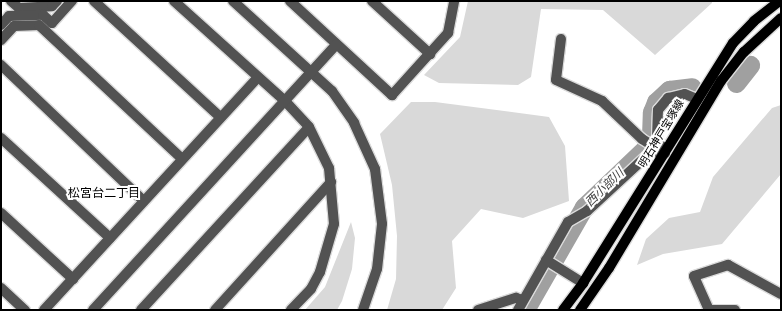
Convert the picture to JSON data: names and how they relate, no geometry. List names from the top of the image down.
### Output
{
  "streets": {
    "main road": ["明石神戸宝塚線"]
  },
  "districts": ["松宮台二丁目"],
  "water": ["西小部川"]
}
